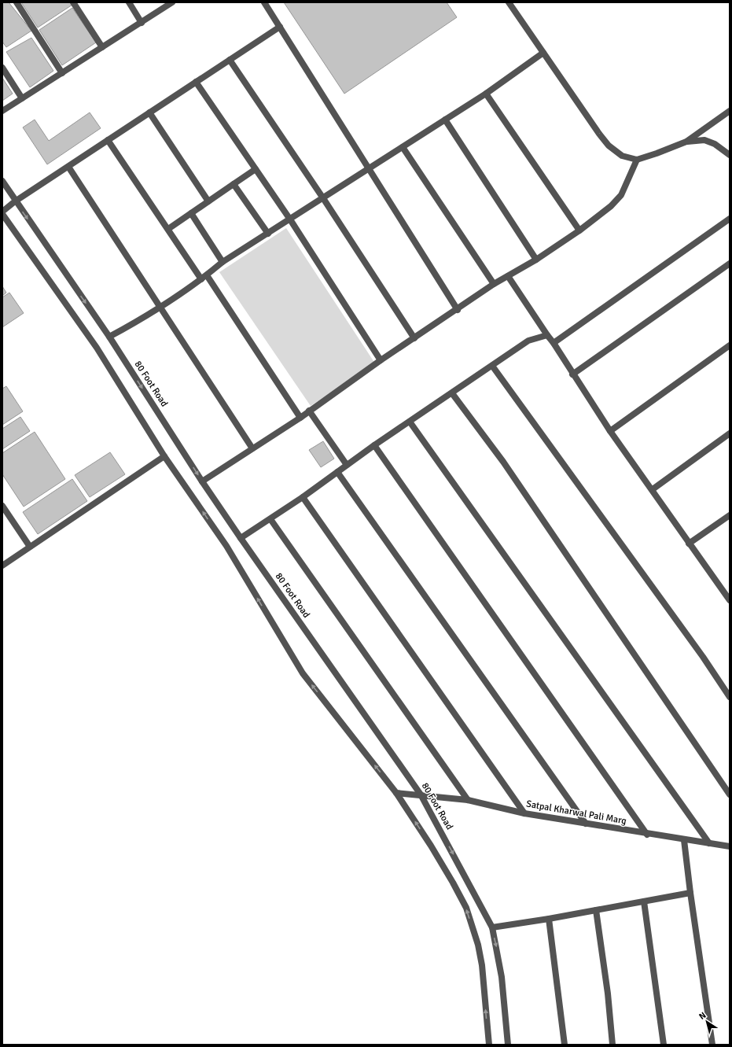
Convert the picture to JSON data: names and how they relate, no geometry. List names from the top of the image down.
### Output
{
  "streets": {
    "street": ["80 Foot Road", "Satpal Kharwal Pali Marg"]
  },
  "crossings": [
    ["80 Foot Road", "Satpal Kharwal Pali Marg"]
  ],
  "north": "top left"
}
